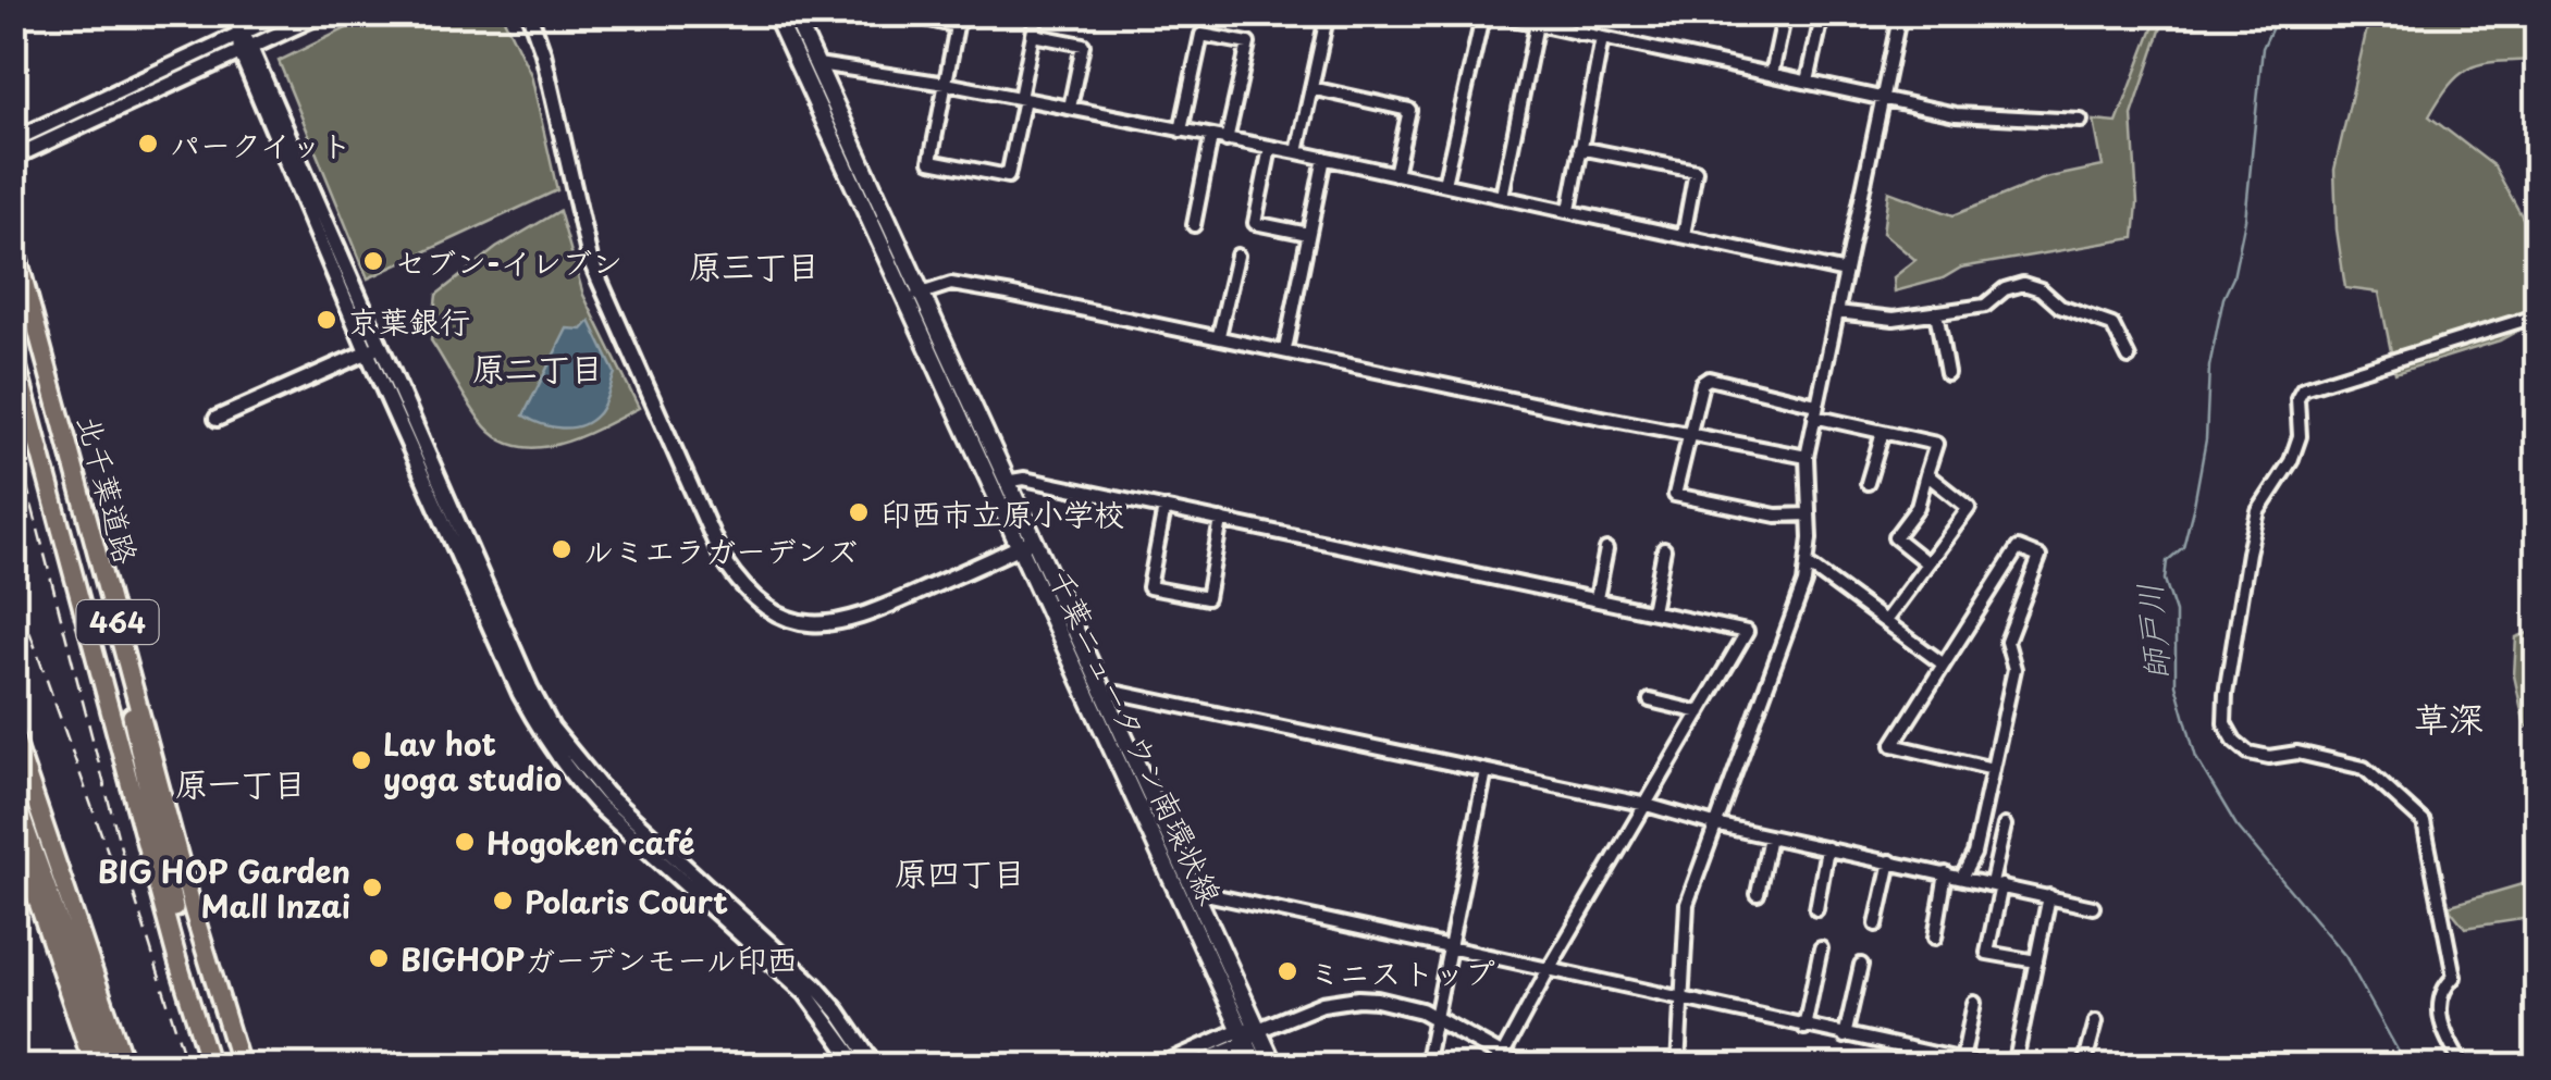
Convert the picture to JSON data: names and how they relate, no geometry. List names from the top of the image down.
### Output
{
  "streets": {
    "highway": ["北千葉道路", "464"],
    "main road": ["千葉ニュータウン南環状線"]
  },
  "districts": [
    "原三丁目",
    "原二丁目",
    "草深",
    "原一丁目",
    "原四丁目"
  ],
  "water": ["師戸川"],
  "places": [
    "パークイット",
    "セブン-イレブン",
    "京葉銀行",
    "印西市立原小学校",
    "ルミエラガーデンズ",
    "Lav hot yoga studio",
    "Hogoken café",
    "BIG HOP Garden Mall Inzai",
    "Polaris Court",
    "BIGHOPガーデンモール印西",
    "ミニストップ"
  ]
}
